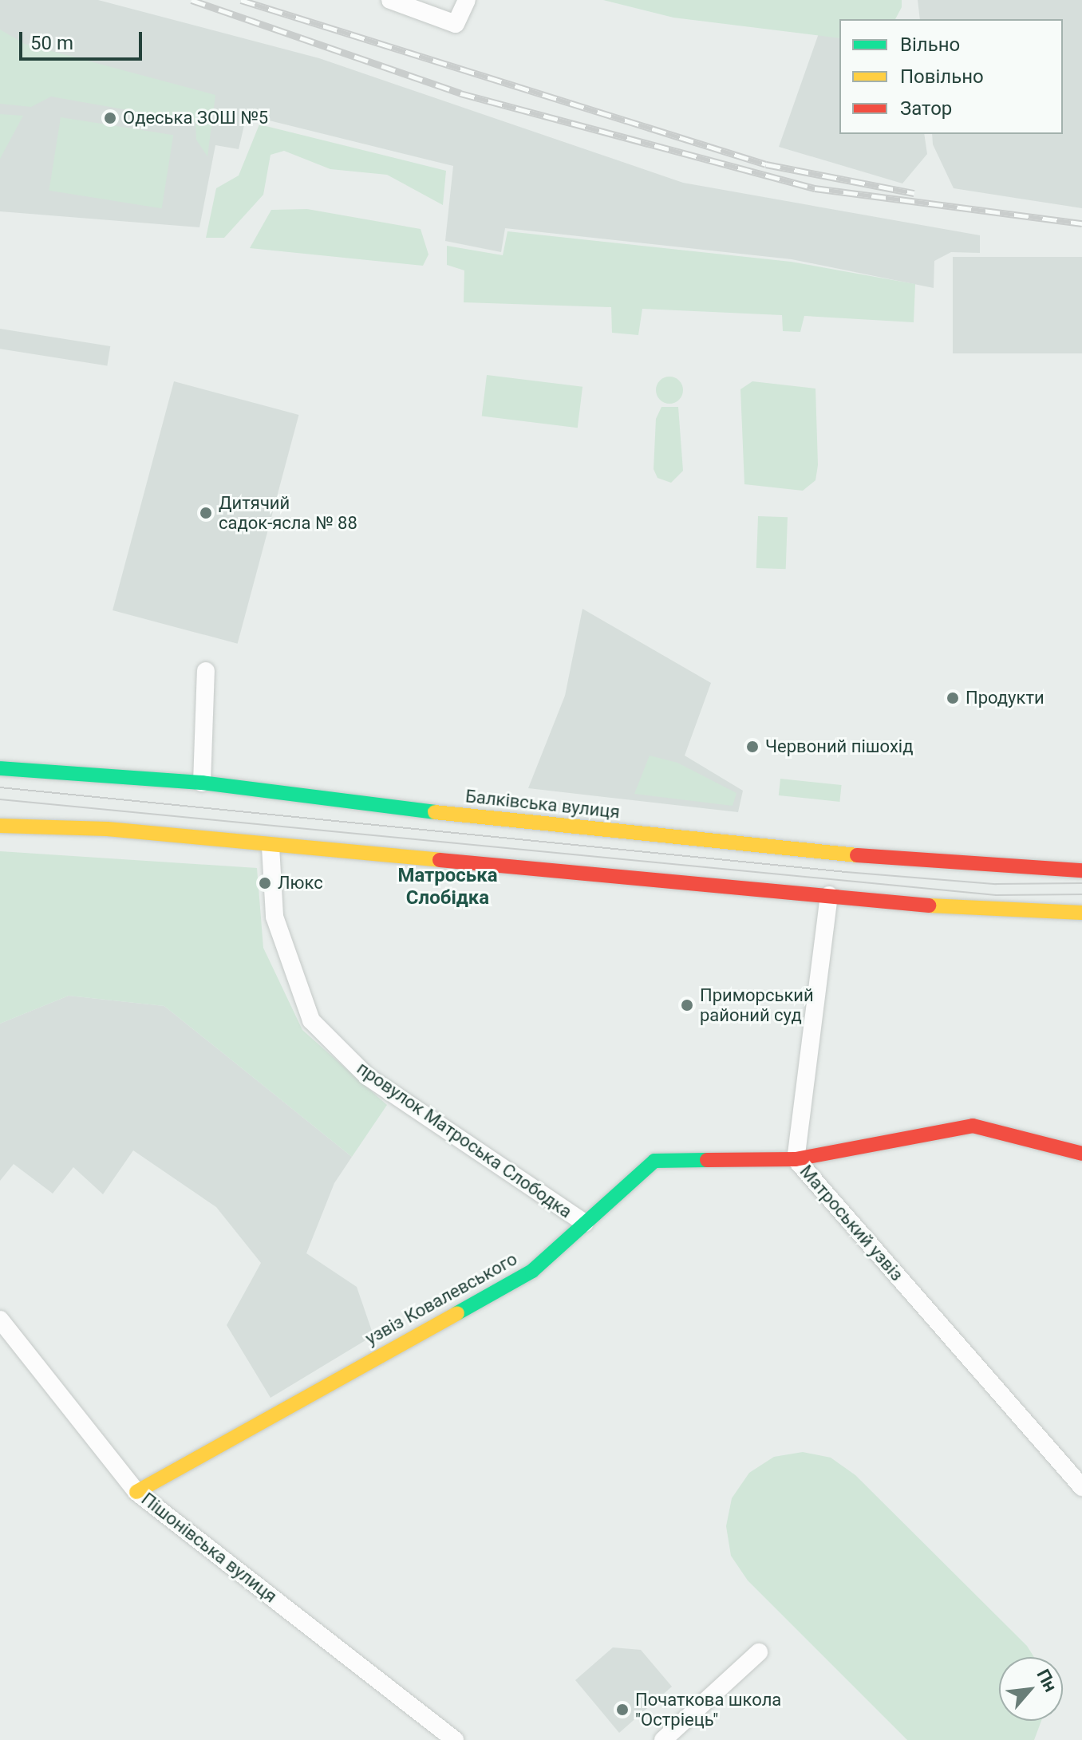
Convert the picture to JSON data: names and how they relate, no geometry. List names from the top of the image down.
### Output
{
  "streets": {
    "main road": ["Балківська вулиця", "узвіз Ковалевського"],
    "street": ["провулок Матроська Слободка", "Матроський узвіз", "Пішонівська вулиця"]
  },
  "crossings": [
    ["провулок Матроська Слободка", "узвіз Ковалевського"],
    ["Матроський узвіз", "узвіз Ковалевського"],
    ["узвіз Ковалевського", "Пішонівська вулиця"]
  ],
  "districts": ["Матроська Слобідка"],
  "places": [
    "Одеська ЗОШ №5",
    "Дитячий садок-ясла № 88",
    "Продукти",
    "Червоний пішохід",
    "Люкс",
    "Приморський районий суд",
    "Початкова школа \"Остріець\""
  ],
  "legend": ["Вільно", "Повільно", "Затор"],
  "scale_bar": "50 m",
  "north": "top right"
}
